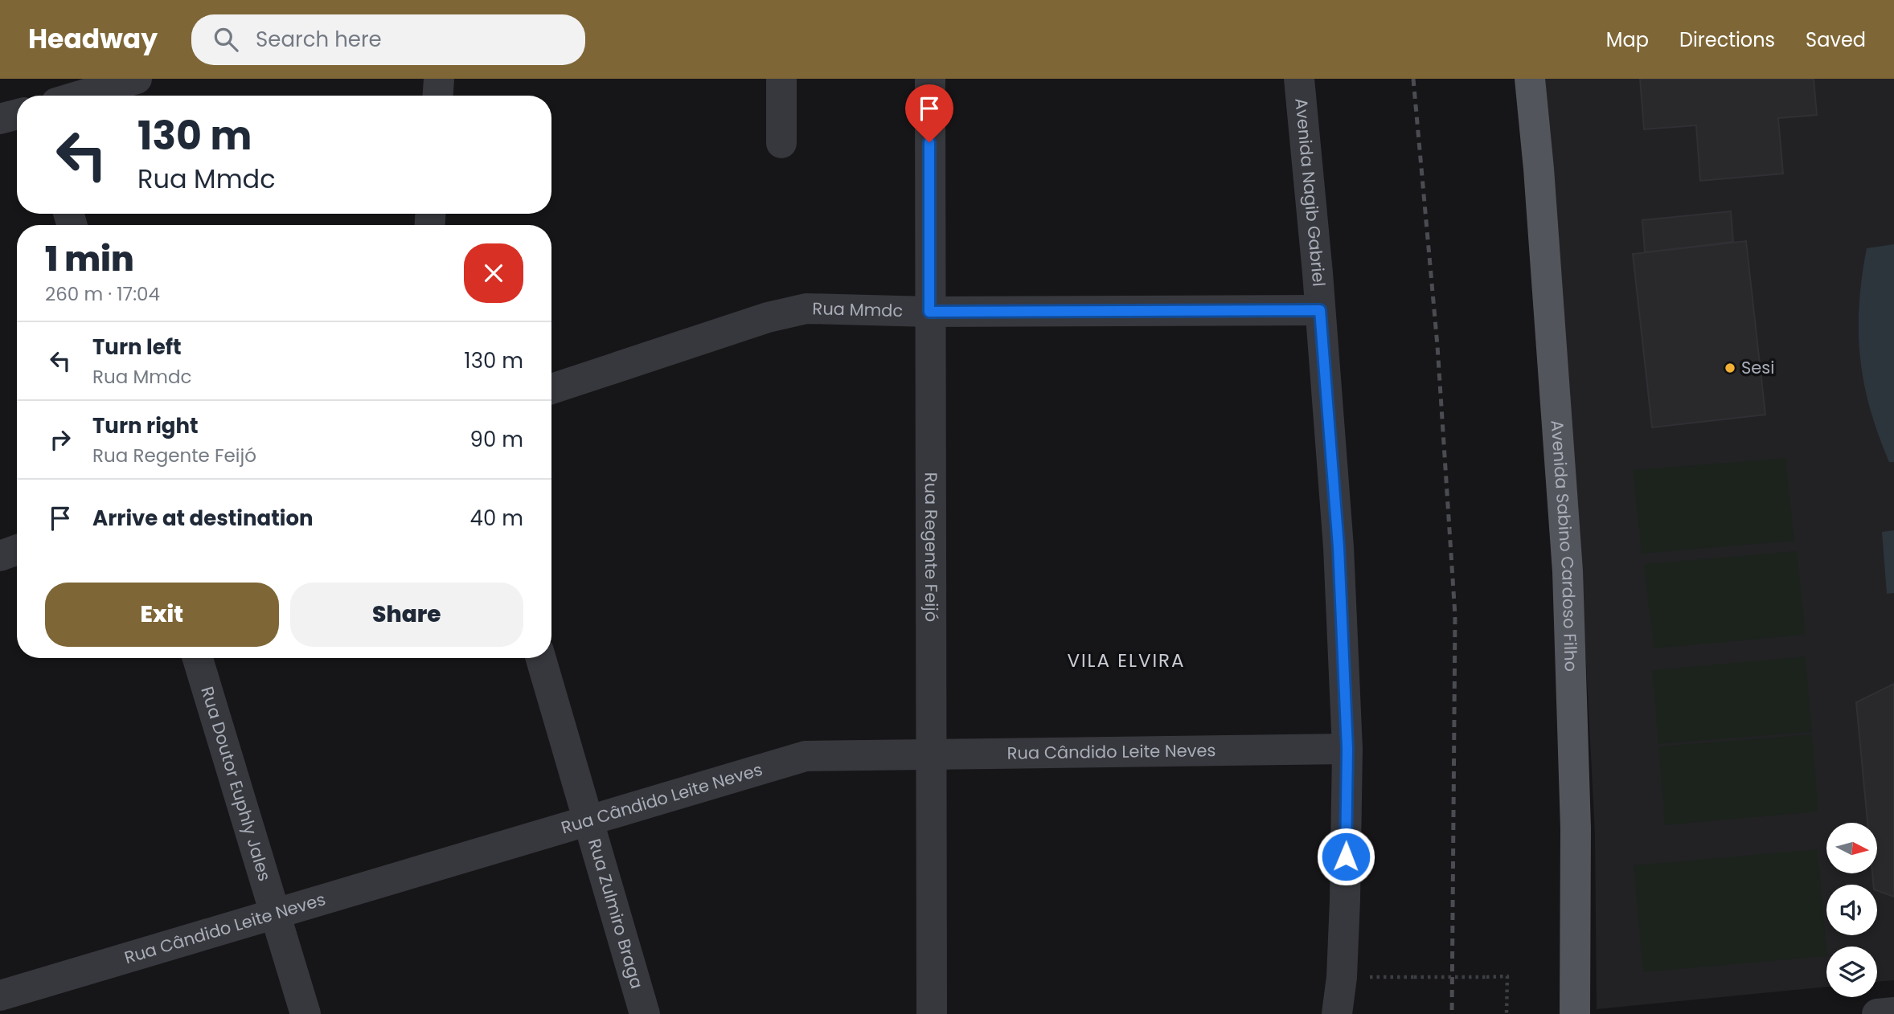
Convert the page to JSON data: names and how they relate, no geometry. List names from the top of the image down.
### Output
{
  "streets": {
    "main road": ["Avenida Sabino Cardoso Filho"],
    "street": [
      "Avenida Nagib Gabriel",
      "Rua Mmdc",
      "Rua Regente Feijó",
      "Rua Cândido Leite Neves",
      "Rua Doutor Euphly Jales",
      "Rua Zulmiro Braga"
    ]
  },
  "crossings": [
    ["Avenida Nagib Gabriel", "Rua Mmdc"],
    ["Avenida Nagib Gabriel", "Rua Cândido Leite Neves"],
    ["Rua Mmdc", "Rua Regente Feijó"],
    ["Rua Regente Feijó", "Rua Cândido Leite Neves"],
    ["Rua Cândido Leite Neves", "Rua Doutor Euphly Jales"],
    ["Rua Cândido Leite Neves", "Rua Zulmiro Braga"]
  ],
  "districts": ["VILA ELVIRA"],
  "places": ["Sesi"],
  "north": "right",
  "page": {
    "header": "Headway",
    "search": "Search here",
    "nav": ["Map", "Directions", "Saved"],
    "turn": ["130 m", "Rua Mmdc"],
    "heading": ["1 min", "260 m · 17:04"],
    "list": [
      {
        "name": "Turn left",
        "note": "Rua Mmdc",
        "value": "130 m"
      },
      {
        "name": "Turn right",
        "note": "Rua Regente Feijó",
        "value": "90 m"
      },
      {
        "name": "Arrive at destination",
        "value": "40 m"
      }
    ],
    "buttons": ["Exit", "Share"]
  }
}
